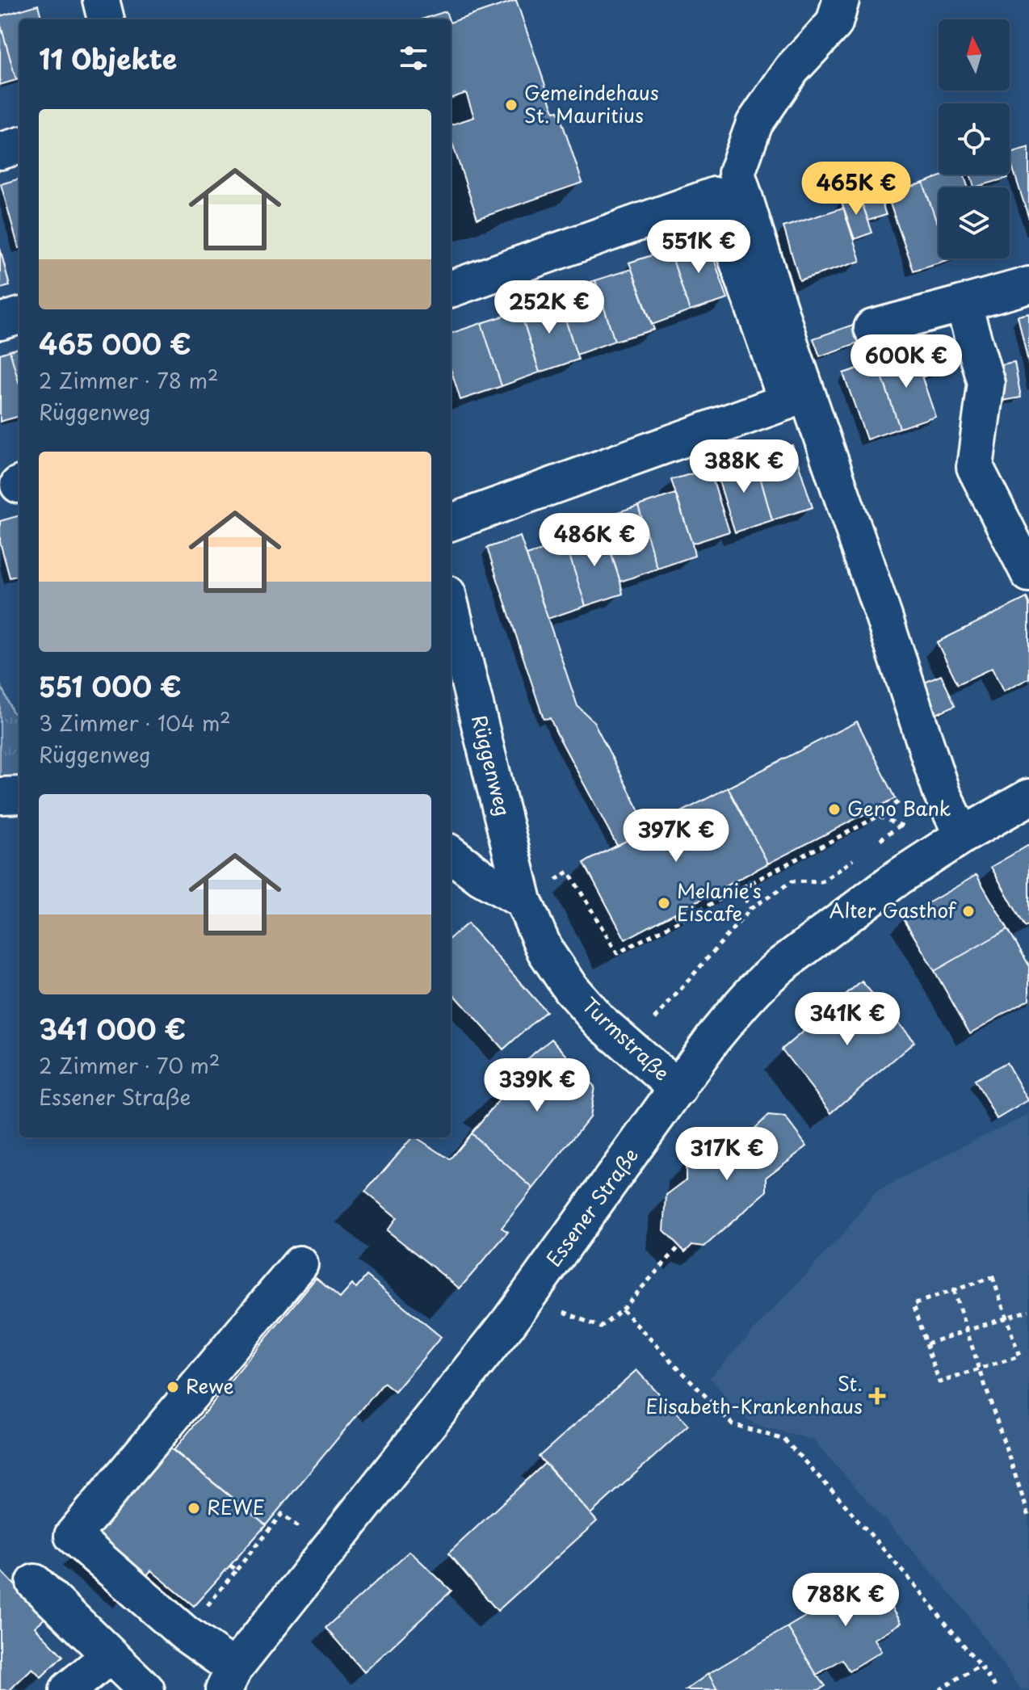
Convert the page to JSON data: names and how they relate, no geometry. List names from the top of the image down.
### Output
{
  "streets": {
    "street": ["Rüggenweg", "Turmstraße", "Essener Straße"]
  },
  "crossings": [
    ["Rüggenweg", "Turmstraße"],
    ["Turmstraße", "Essener Straße"]
  ],
  "places": {
    "other": [
      "Gemeindehaus St. Mauritius",
      "Geno Bank",
      "Melanie's Eiscafe",
      "Alter Gasthof",
      "Rewe",
      "REWE"
    ],
    "health": ["St. Elisabeth-Krankenhaus"]
  },
  "north": "top",
  "page": {
    "heading": "11 Objekte",
    "list": [
      {
        "name": "465 000 €",
        "note": "2 Zimmer · 78 m² · Rüggenweg"
      },
      {
        "name": "551 000 €",
        "note": "3 Zimmer · 104 m² · Rüggenweg"
      },
      {
        "name": "341 000 €",
        "note": "2 Zimmer · 70 m² · Essener Straße"
      }
    ],
    "price": [
      "465K €",
      "551K €",
      "252K €",
      "600K €",
      "388K €",
      "486K €",
      "397K €",
      "341K €",
      "339K €",
      "317K €",
      "788K €"
    ]
  }
}
